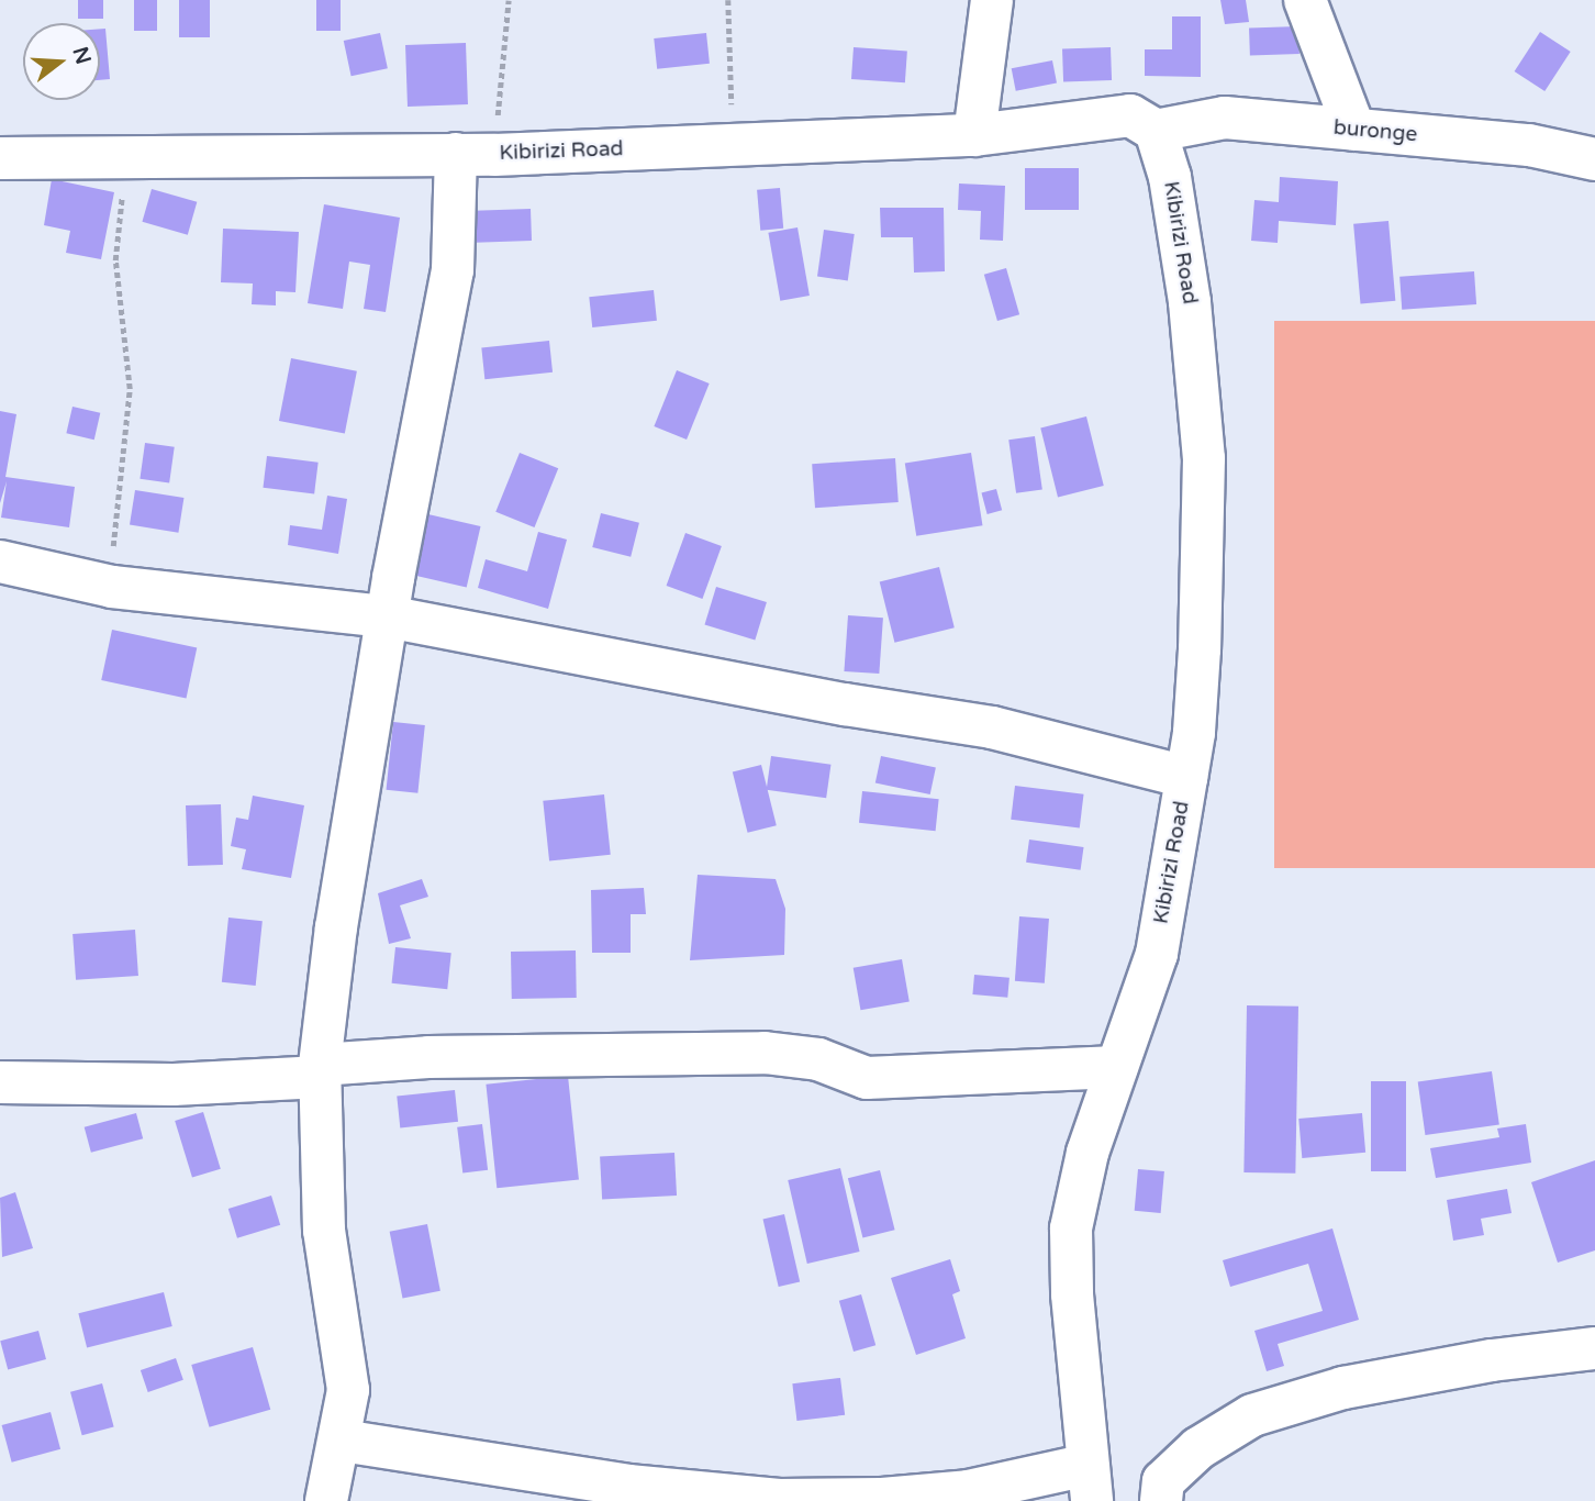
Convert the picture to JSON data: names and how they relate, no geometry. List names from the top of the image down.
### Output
{
  "streets": {
    "street": ["buronge", "Kibirizi Road"]
  },
  "crossings": [
    ["buronge", "Kibirizi Road"]
  ],
  "north": "right"
}
